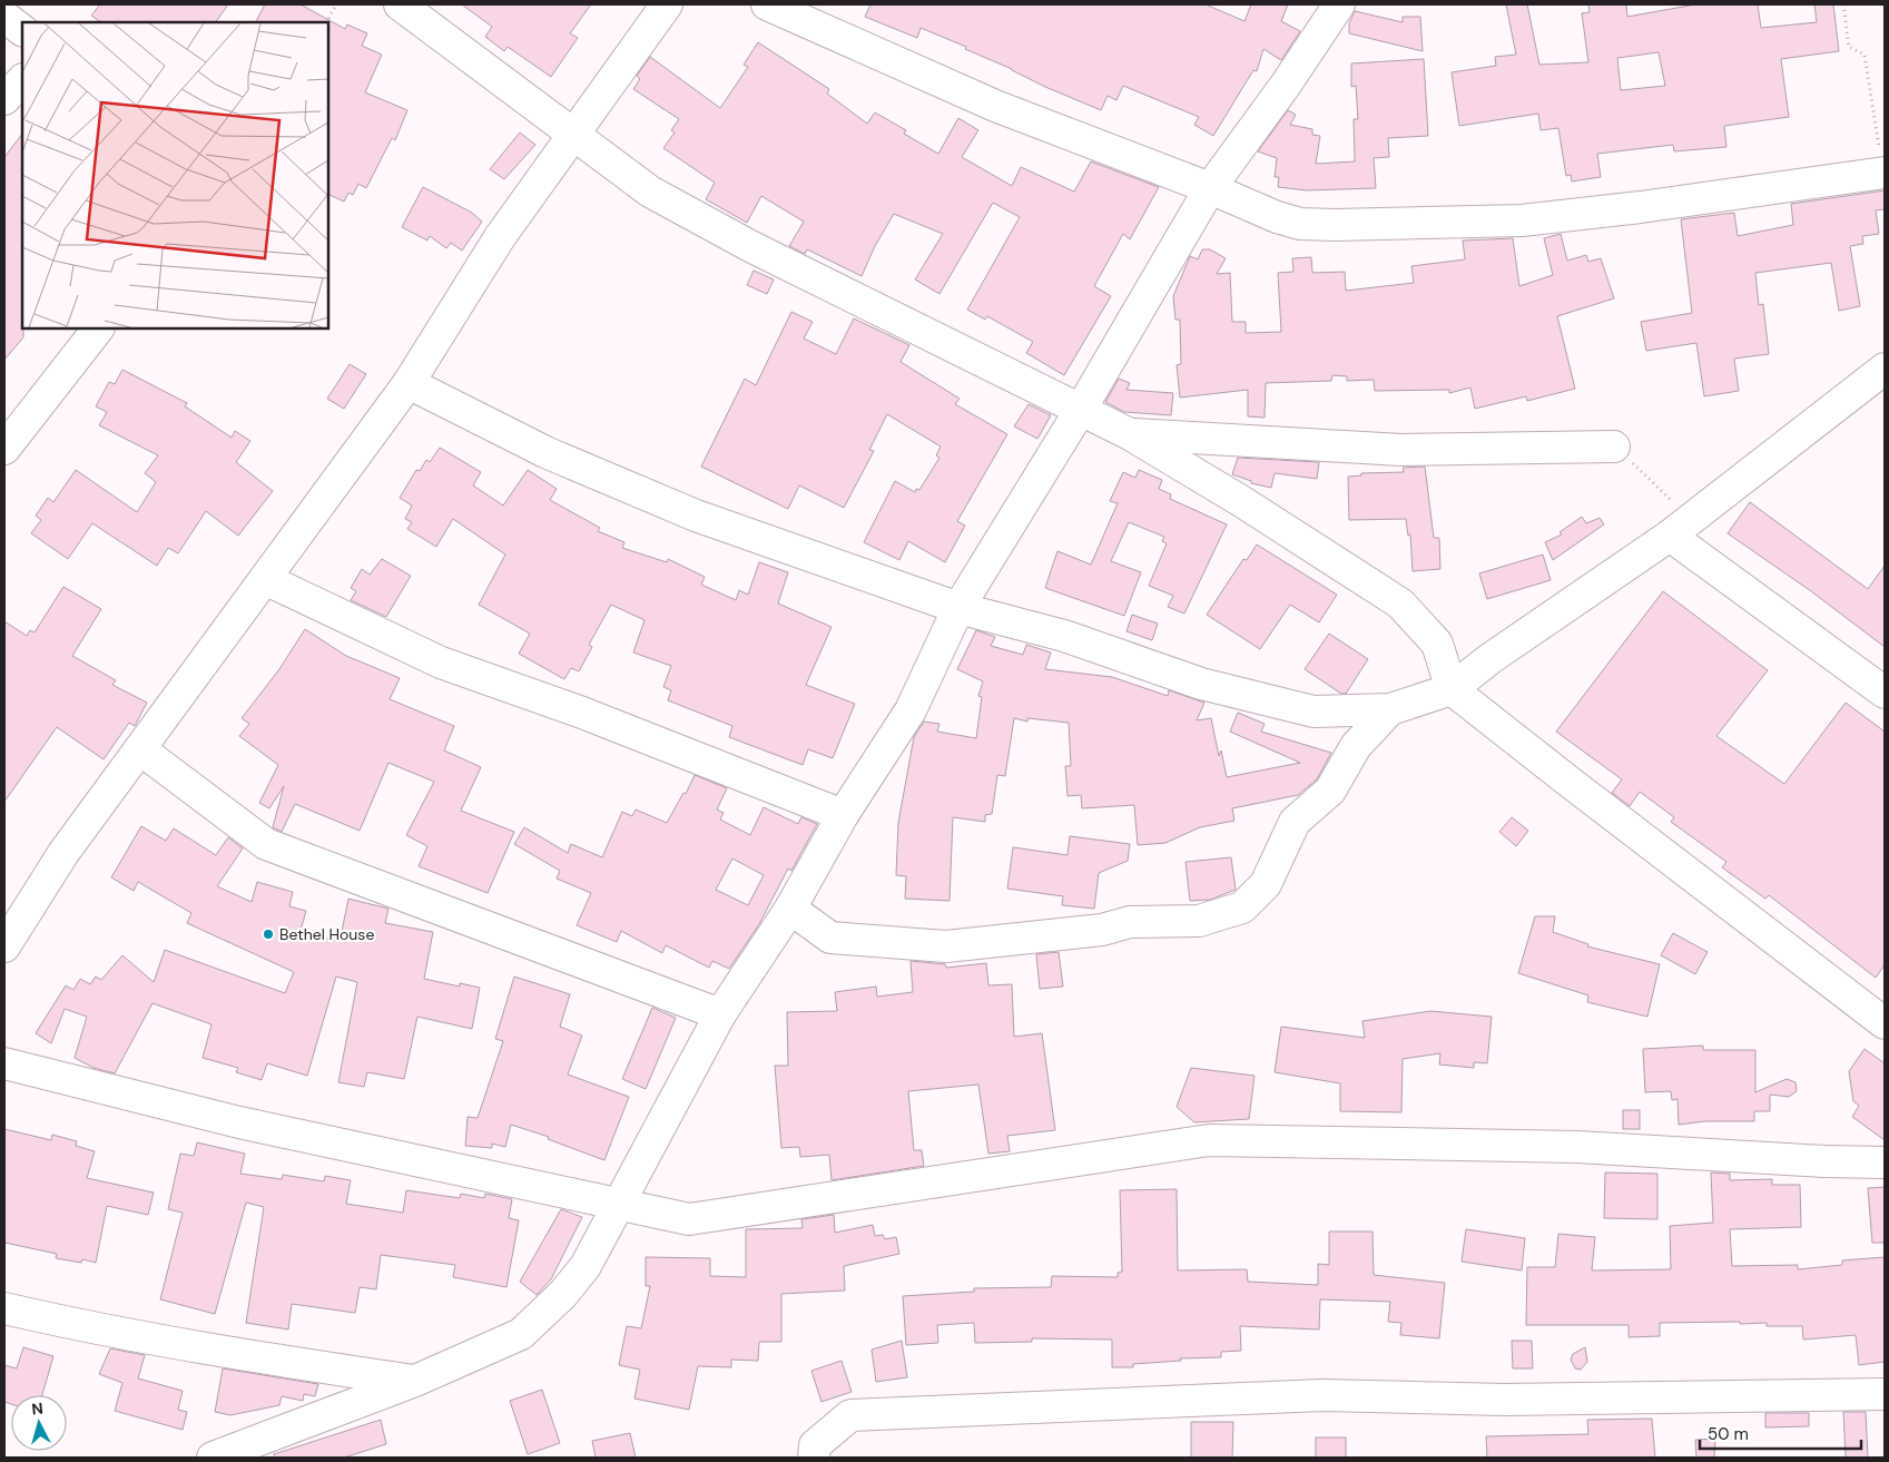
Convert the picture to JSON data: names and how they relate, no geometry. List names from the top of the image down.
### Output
{
  "places": ["Bethel House"],
  "scale_bar": "50 m",
  "north": "top"
}
